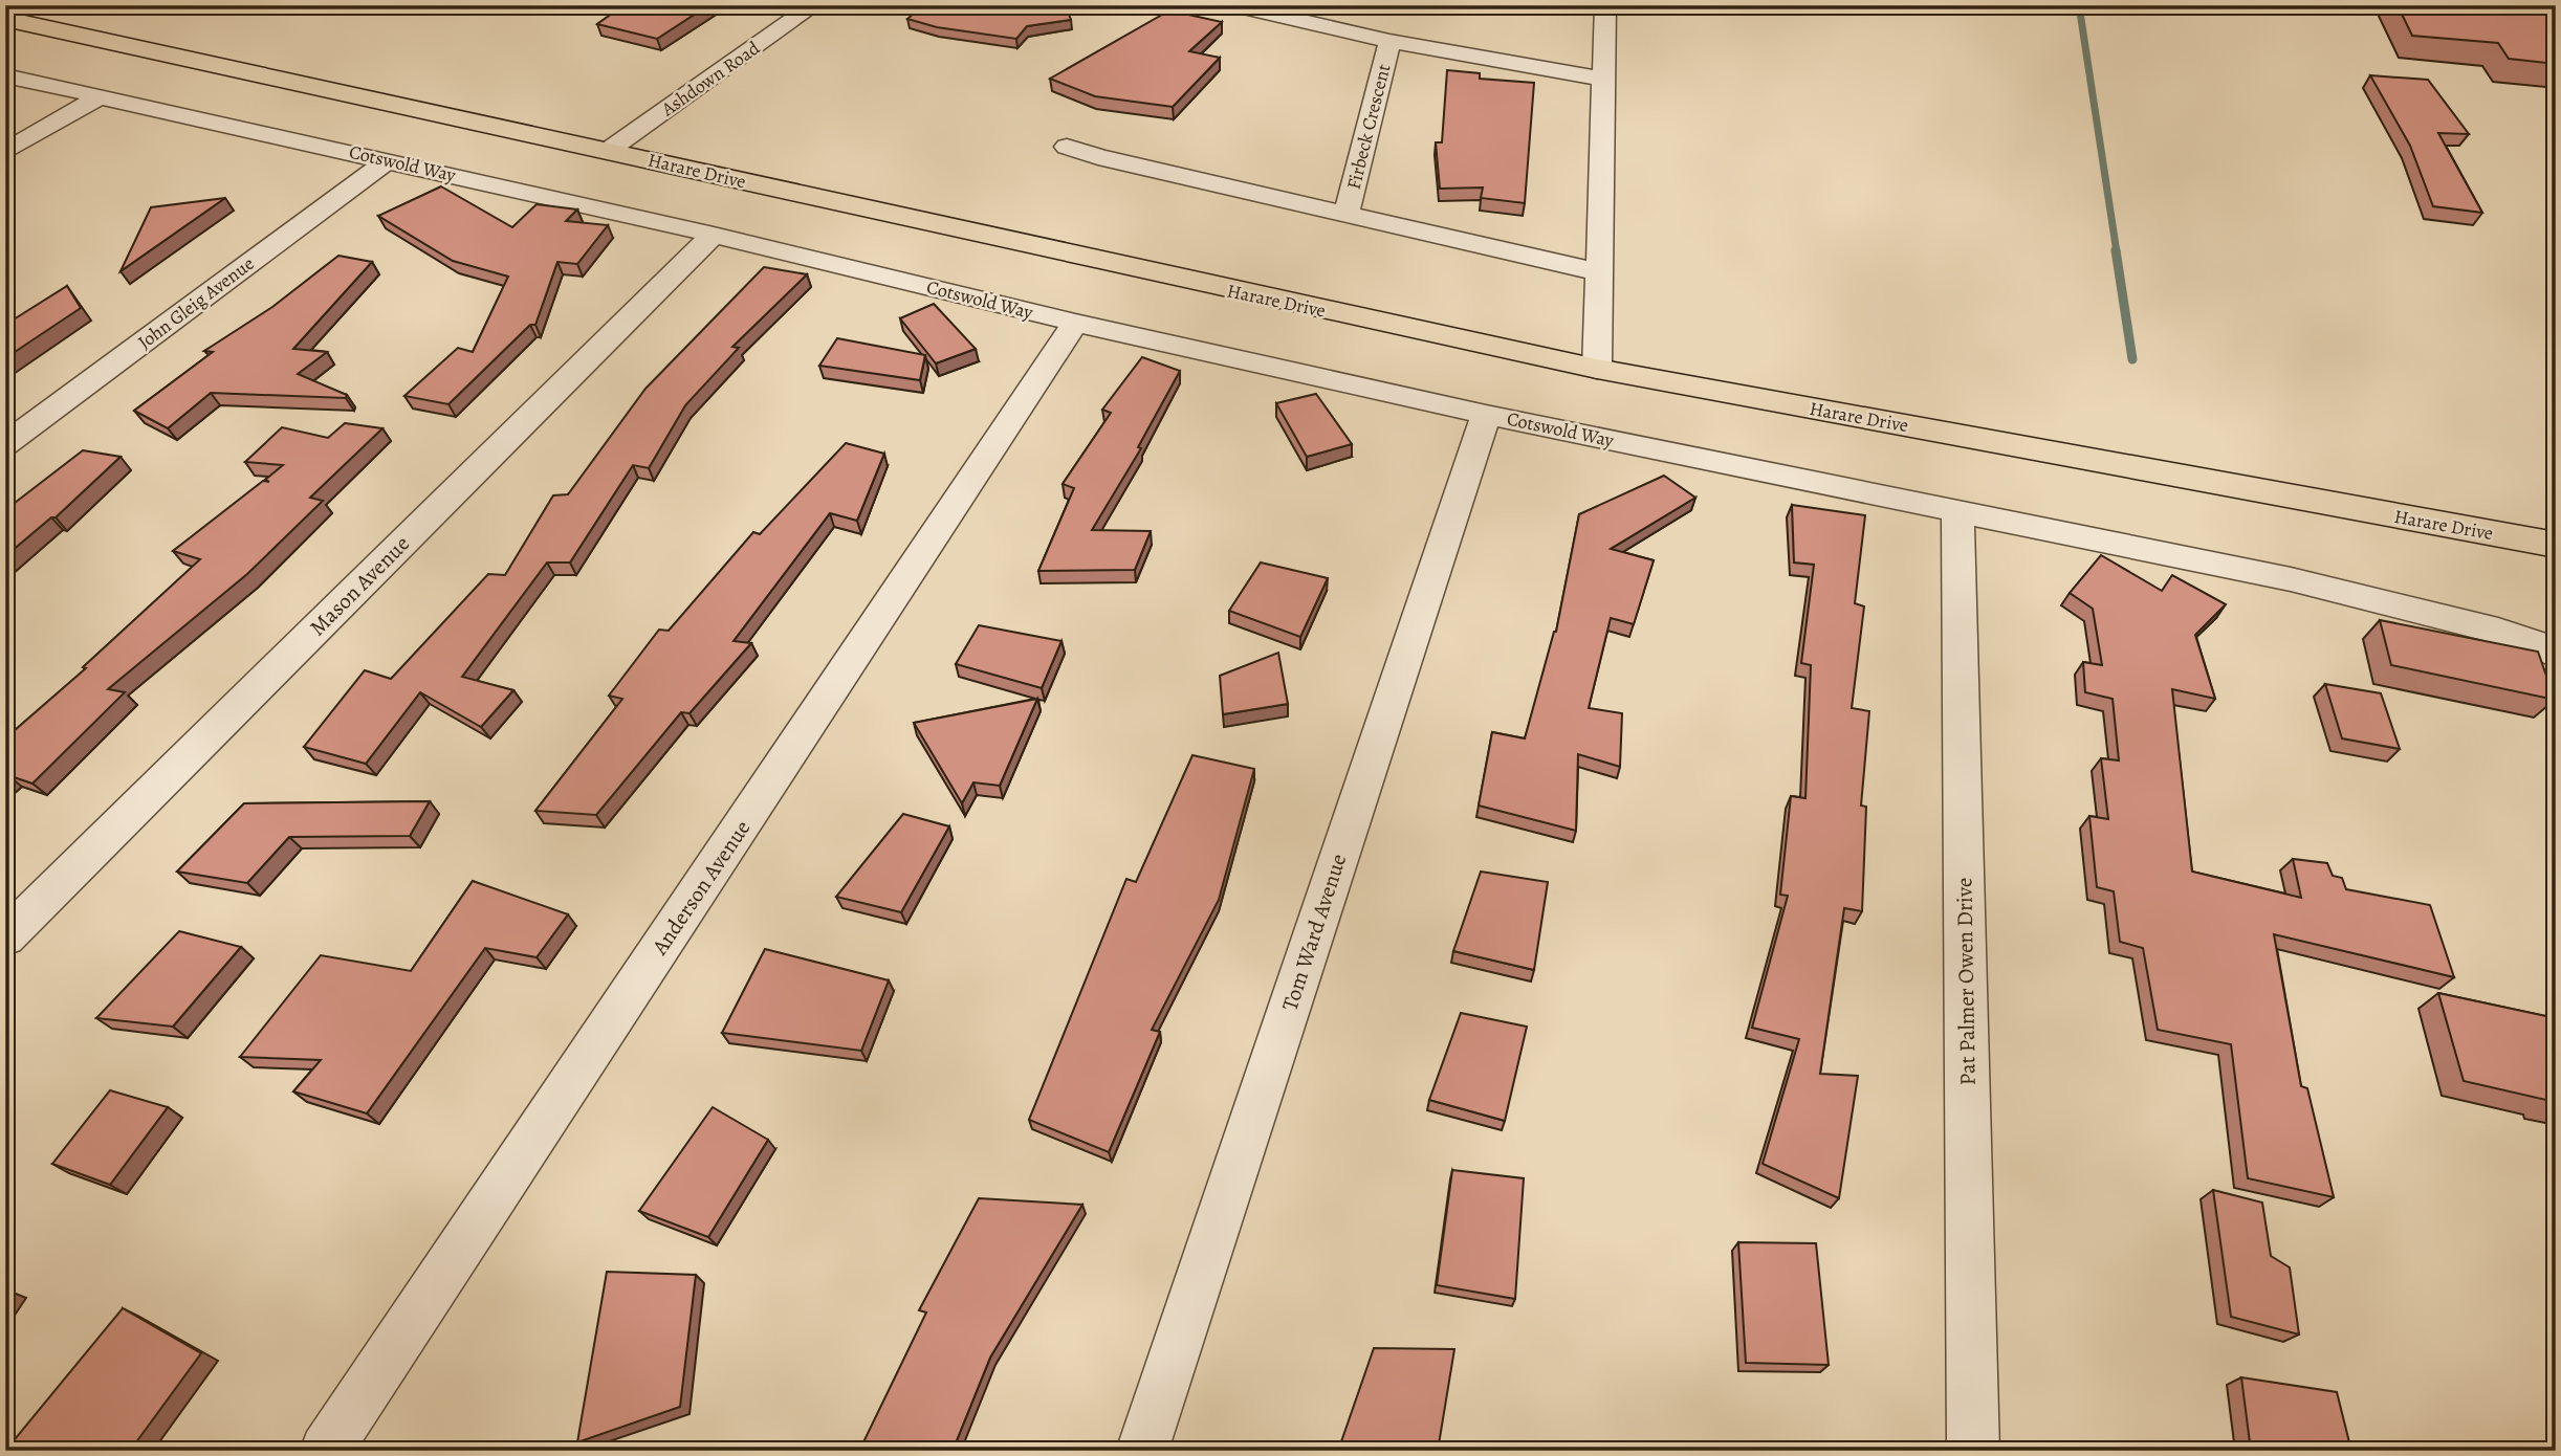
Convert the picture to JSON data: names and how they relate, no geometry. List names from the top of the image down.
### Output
{
  "streets": {
    "main road": ["Harare Drive"],
    "street": [
      "Ashdown Road",
      "Firbeck Crescent",
      "Cotswold Way",
      "John Gleig Avenue",
      "Mason Avenue",
      "Anderson Avenue",
      "Tom Ward Avenue",
      "Pat Palmer Owen Drive"
    ]
  },
  "crossings": [
    ["Ashdown Road", "Harare Drive"],
    ["Cotswold Way", "John Gleig Avenue"],
    ["Cotswold Way", "Mason Avenue"],
    ["Cotswold Way", "Anderson Avenue"],
    ["Cotswold Way", "Tom Ward Avenue"],
    ["Cotswold Way", "Pat Palmer Owen Drive"]
  ]
}
